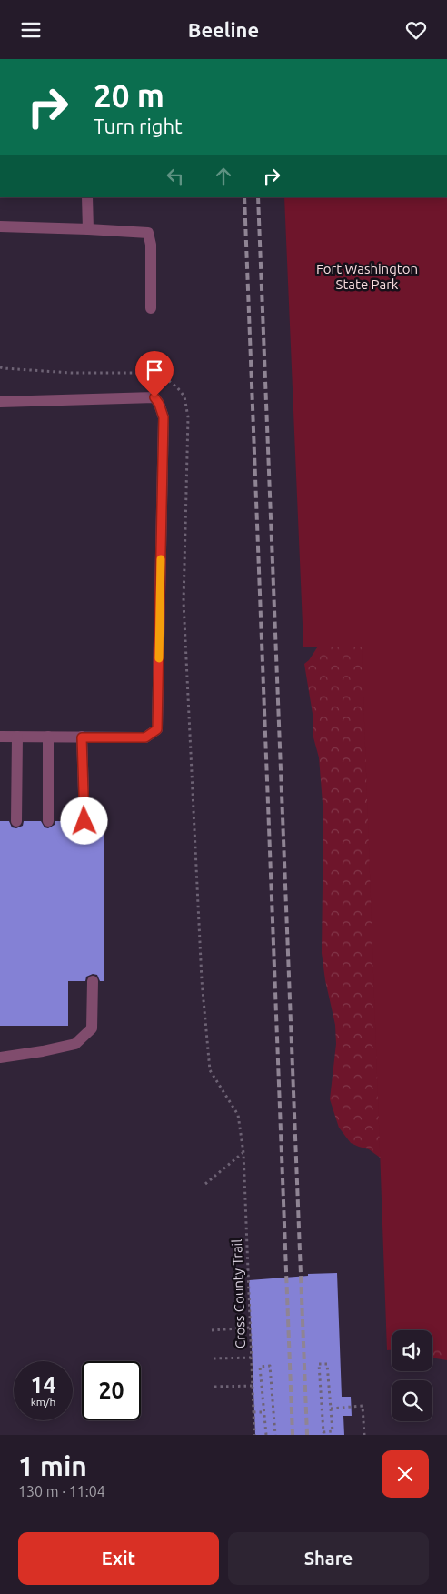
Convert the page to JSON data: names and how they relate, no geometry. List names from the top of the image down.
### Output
{
  "streets": {
    "path": ["Cross County Trail"]
  },
  "parks": ["Fort Washington State Park"],
  "page": {
    "header": "Beeline",
    "turn": ["20 m", "Turn right"],
    "speed": "14 km/h",
    "limit": "20",
    "heading": ["1 min", "130 m · 11:04"],
    "buttons": ["Exit", "Share"]
  }
}
